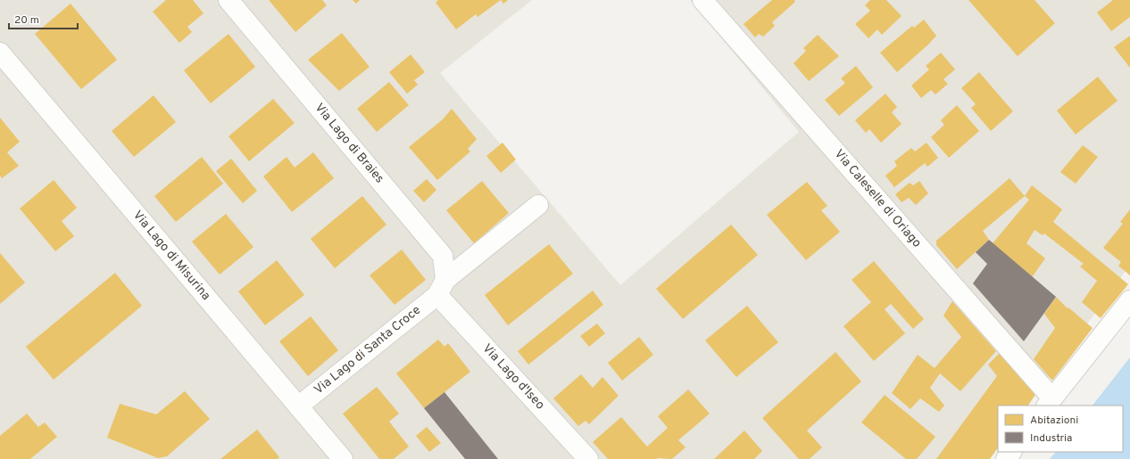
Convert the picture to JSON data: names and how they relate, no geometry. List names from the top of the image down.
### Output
{
  "streets": {
    "street": [
      "Via Lago di Braies",
      "Via Caleselle di Oriago",
      "Via Lago di Misurina",
      "Via Lago di Santa Croce",
      "Via Lago d'Iseo"
    ]
  },
  "crossings": [
    ["Via Lago di Braies", "Via Lago di Santa Croce"],
    ["Via Lago di Braies", "Via Lago d'Iseo"],
    ["Via Lago di Misurina", "Via Lago di Santa Croce"],
    ["Via Lago di Santa Croce", "Via Lago d'Iseo"]
  ],
  "legend": ["Abitazioni", "Industria"],
  "scale_bar": "20 m"
}
